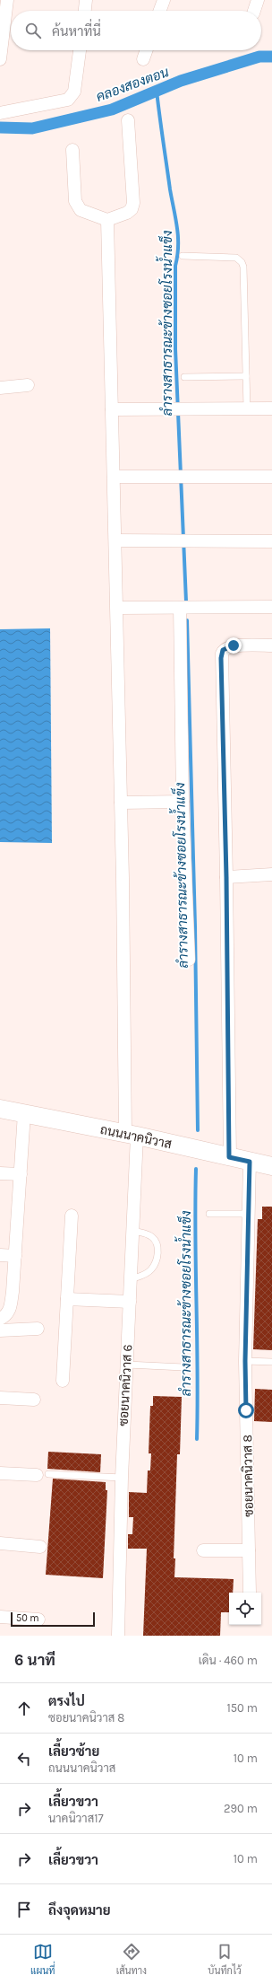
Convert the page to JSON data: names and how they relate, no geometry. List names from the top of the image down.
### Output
{
  "streets": {
    "main road": ["ถนนนาคนิวาส"],
    "street": ["ซอยนาคนิวาส 6", "ซอยนาคนิวาส 8"]
  },
  "crossings": [
    ["ถนนนาคนิวาส", "ซอยนาคนิวาส 6"],
    ["ถนนนาคนิวาส", "ซอยนาคนิวาส 8"]
  ],
  "water": ["คลองสองตอน", "ลำรางสาธารณะข้างซอยโรงน้ำแข็ง"],
  "scale_bar": "50 m",
  "page": {
    "search": "ค้นหาที่นี่",
    "scale": "50 m",
    "heading": ["6 นาที", "เดิน · 460 m"],
    "list": [
      ["ตรงไป", "ซอยนาคนิวาส 8", "150 m"],
      ["เลี้ยวซ้าย", "ถนนนาคนิวาส", "10 m"],
      ["เลี้ยวขวา", "นาคนิวาส17", "290 m"],
      ["เลี้ยวขวา", "10 m"],
      "ถึงจุดหมาย"
    ],
    "nav": ["แผนที่", "เส้นทาง", "บันทึกไว้"]
  }
}
